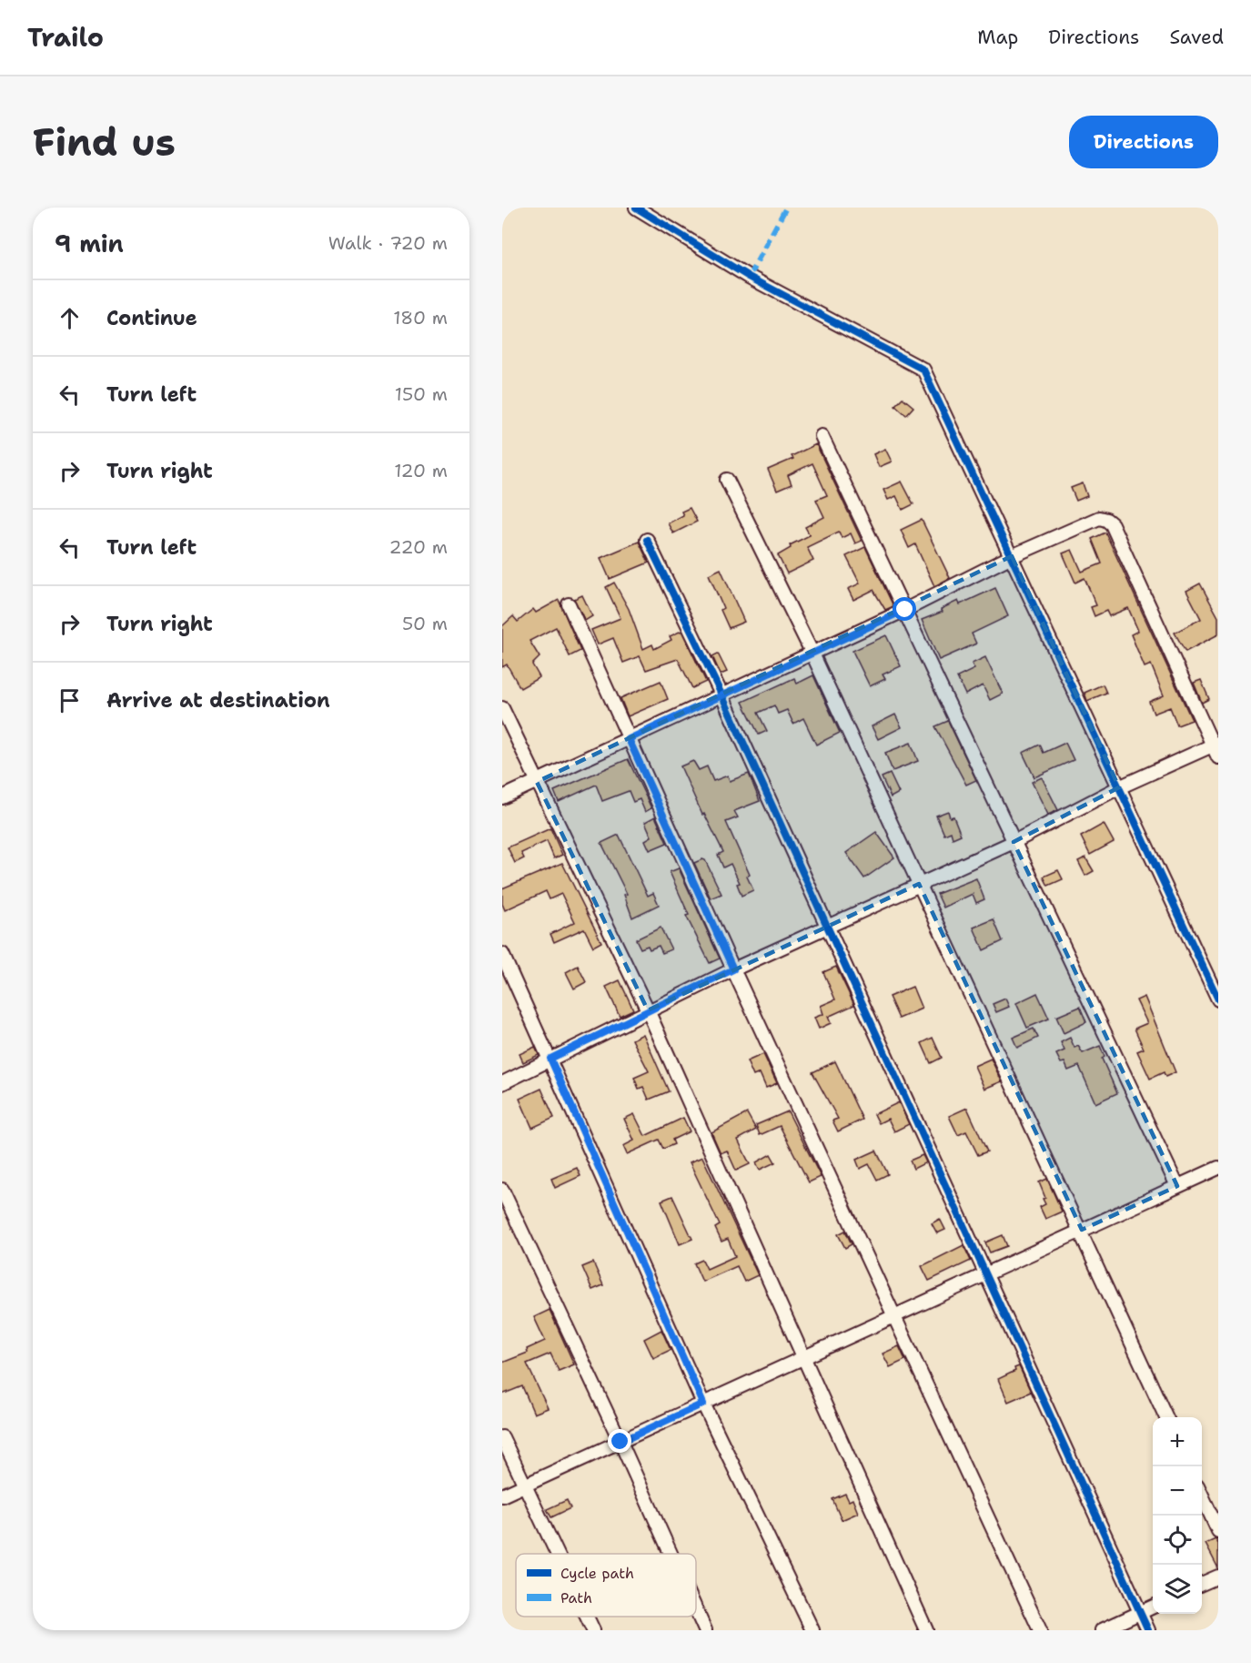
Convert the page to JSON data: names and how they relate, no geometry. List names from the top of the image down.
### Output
{
  "legend": ["Cycle path", "Path"],
  "page": {
    "header": "Trailo",
    "nav": ["Map", "Directions", "Saved"],
    "buttons": "Directions",
    "title": "Find us",
    "heading": ["9 min", "Walk · 720 m"],
    "list": [
      ["Continue", "180 m"],
      ["Turn left", "150 m"],
      ["Turn right", "120 m"],
      ["Turn left", "220 m"],
      ["Turn right", "50 m"],
      "Arrive at destination"
    ],
    "map_buttons": ["+", "−"]
  }
}
